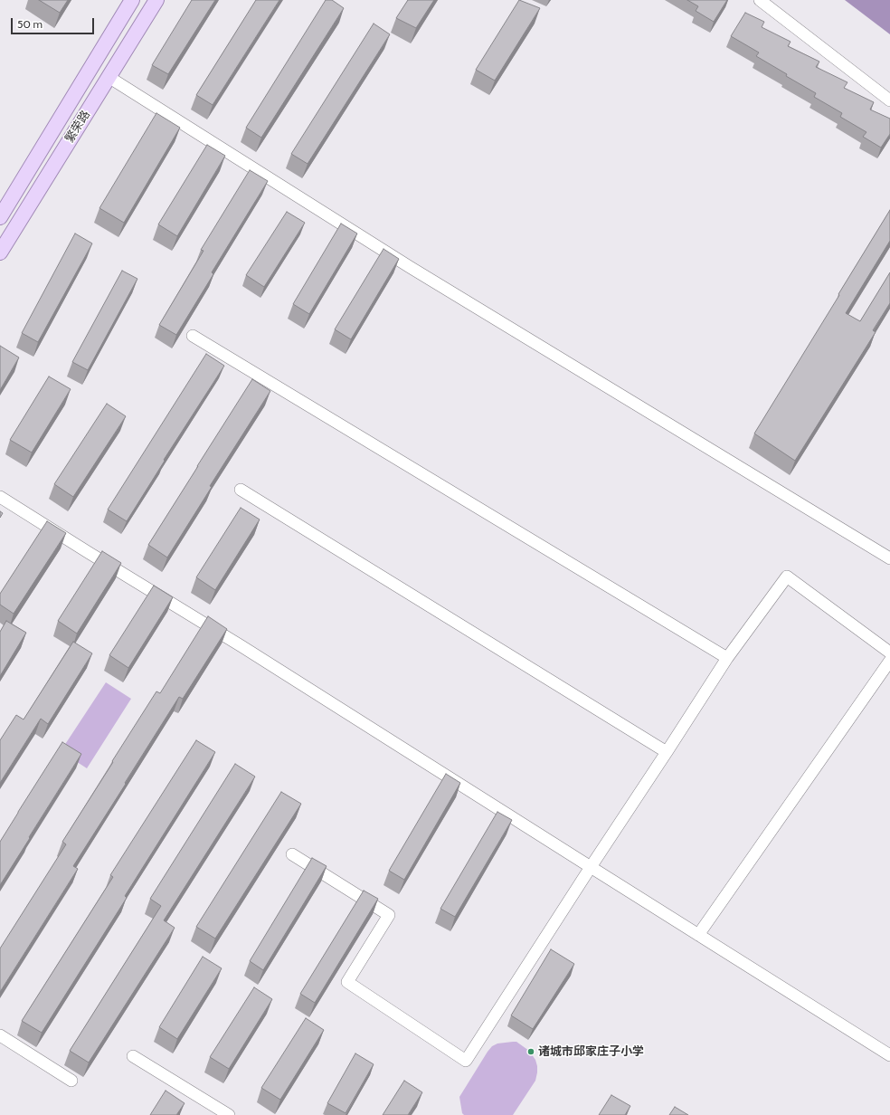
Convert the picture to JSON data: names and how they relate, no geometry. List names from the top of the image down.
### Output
{
  "streets": {
    "main road": ["繁荣路"]
  },
  "places": ["诸城市邱家庄子小学"],
  "scale_bar": "50 m"
}
